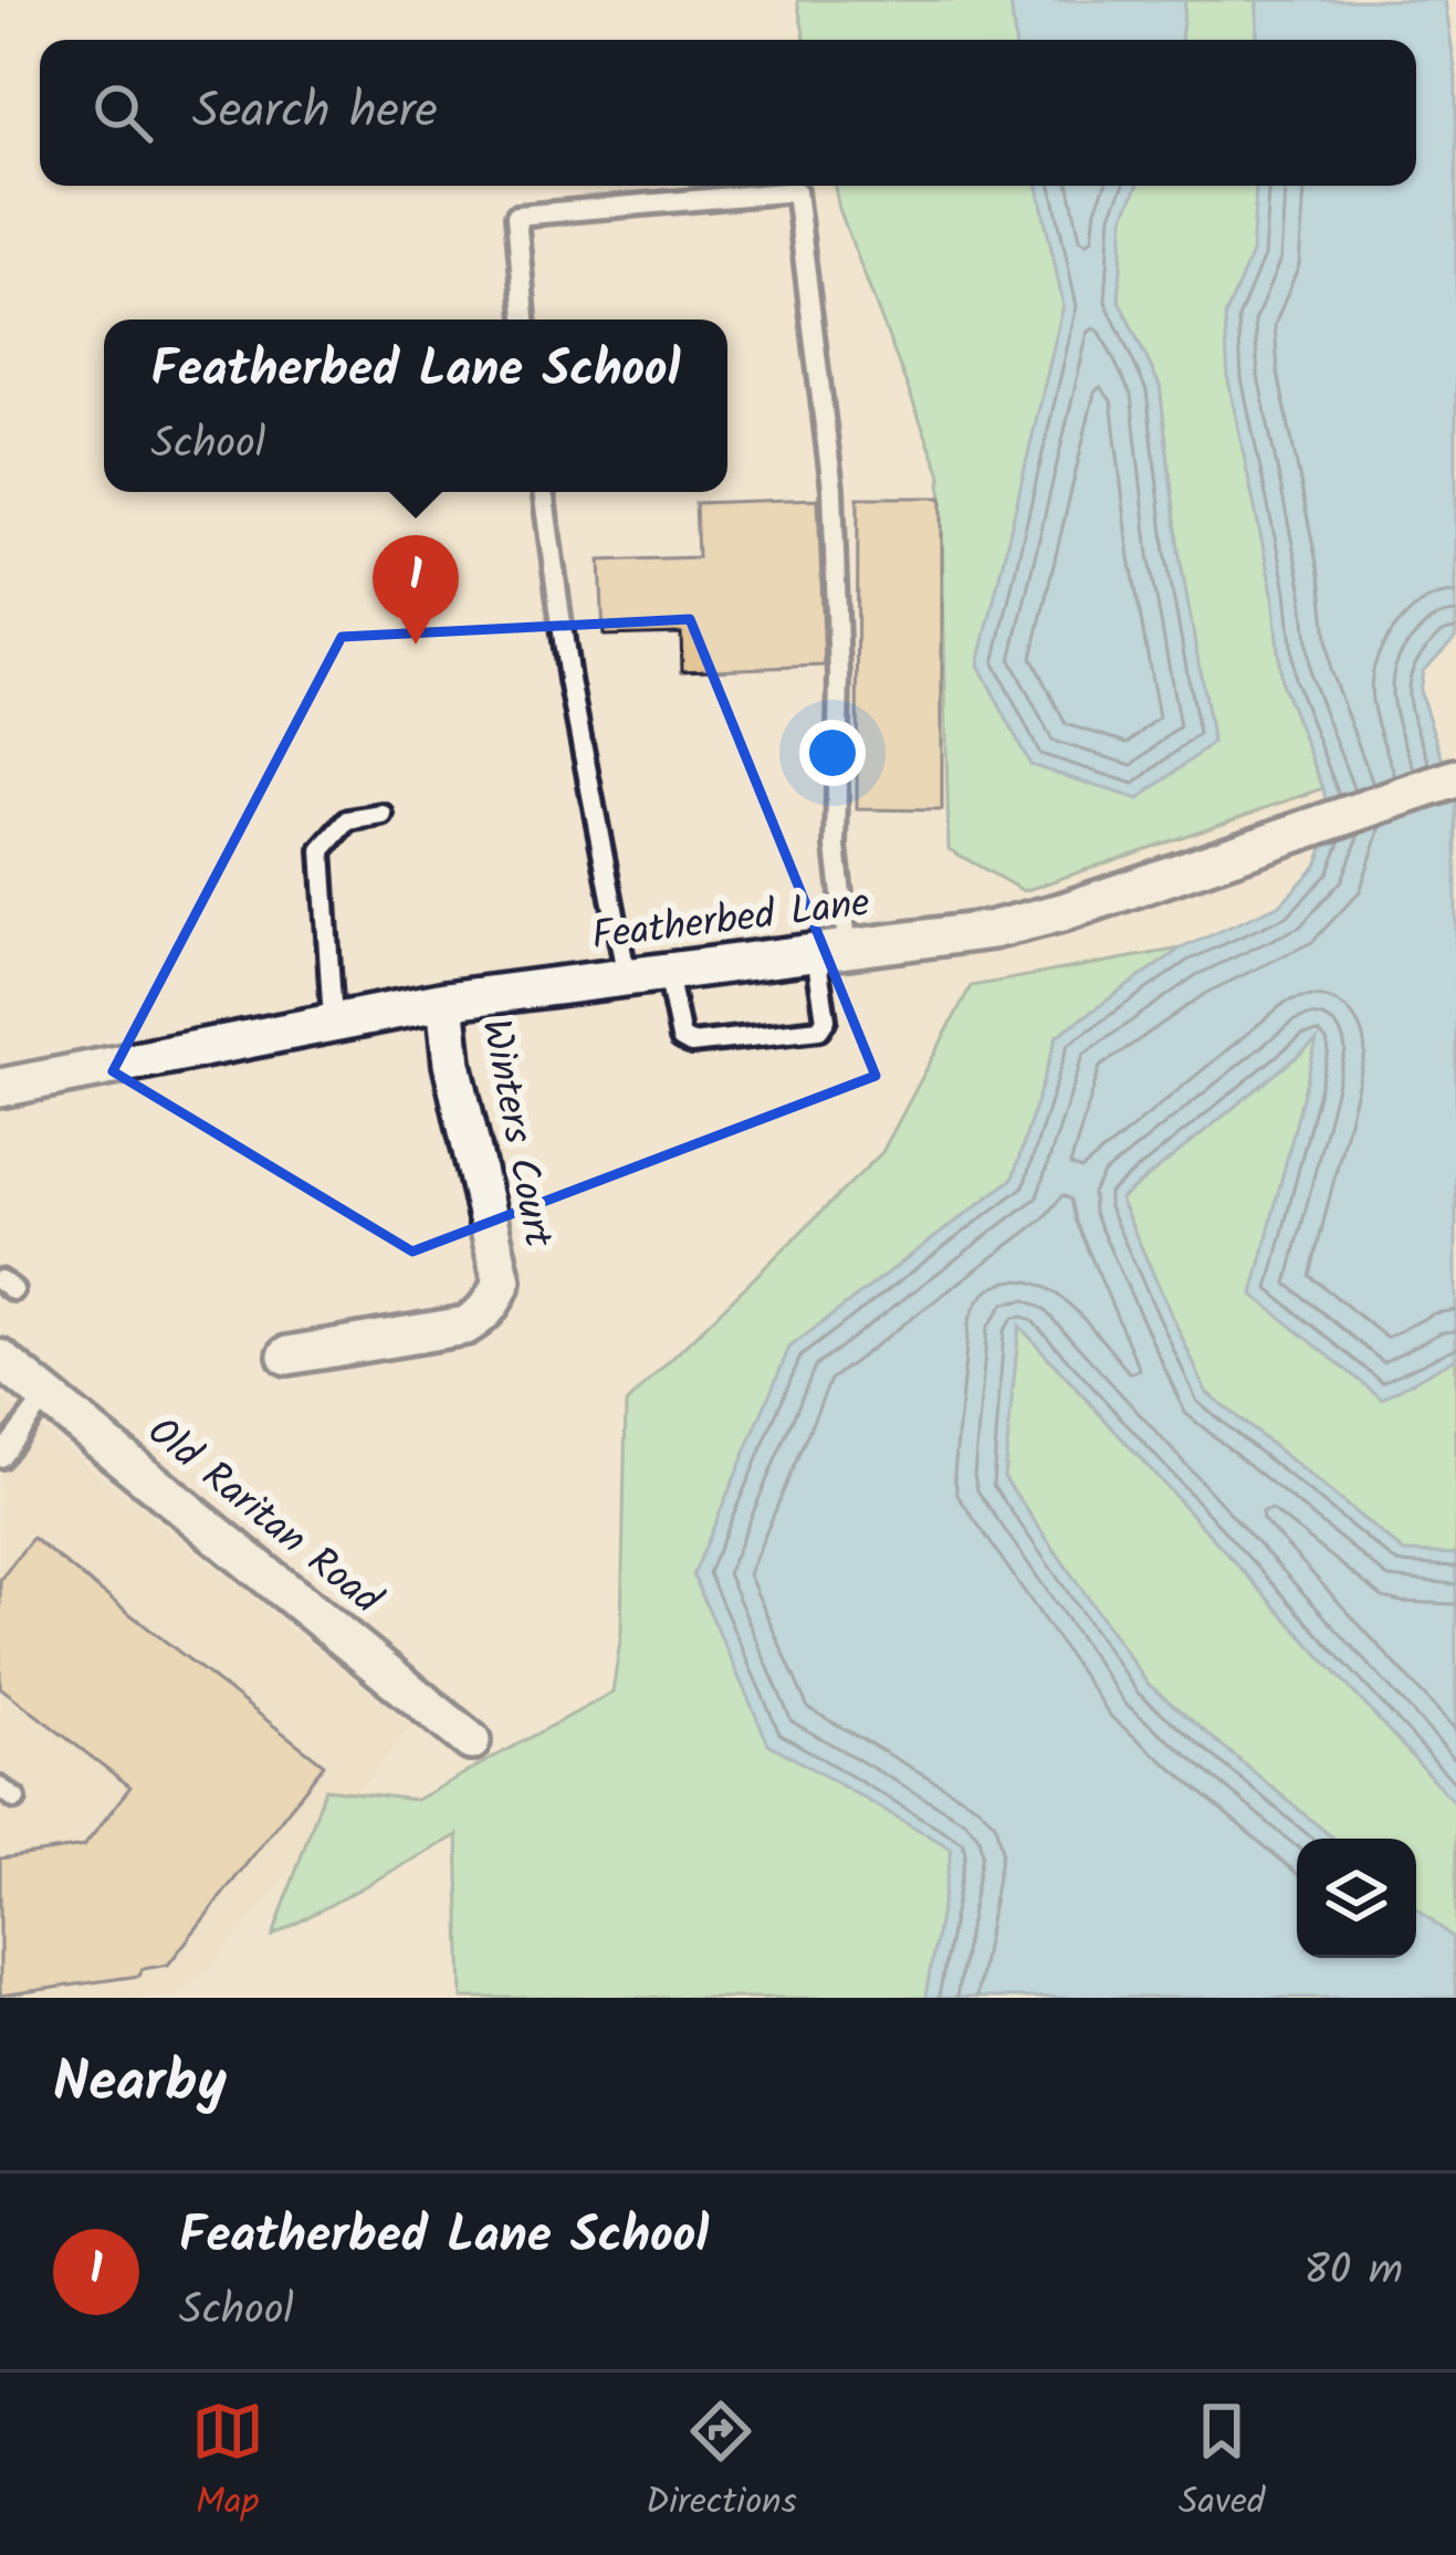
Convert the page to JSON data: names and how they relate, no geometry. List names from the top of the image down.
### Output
{
  "streets": {
    "street": ["Featherbed Lane", "Winters Court", "Old Raritan Road"]
  },
  "crossings": [
    ["Featherbed Lane", "Winters Court"]
  ],
  "page": {
    "search": "Search here",
    "popup": ["Featherbed Lane School", "School"],
    "pins": "1",
    "heading": "Nearby",
    "list": [
      {
        "mark": "1",
        "name": "Featherbed Lane School",
        "note": "School",
        "value": "80 m"
      }
    ],
    "nav": ["Map", "Directions", "Saved"]
  }
}
